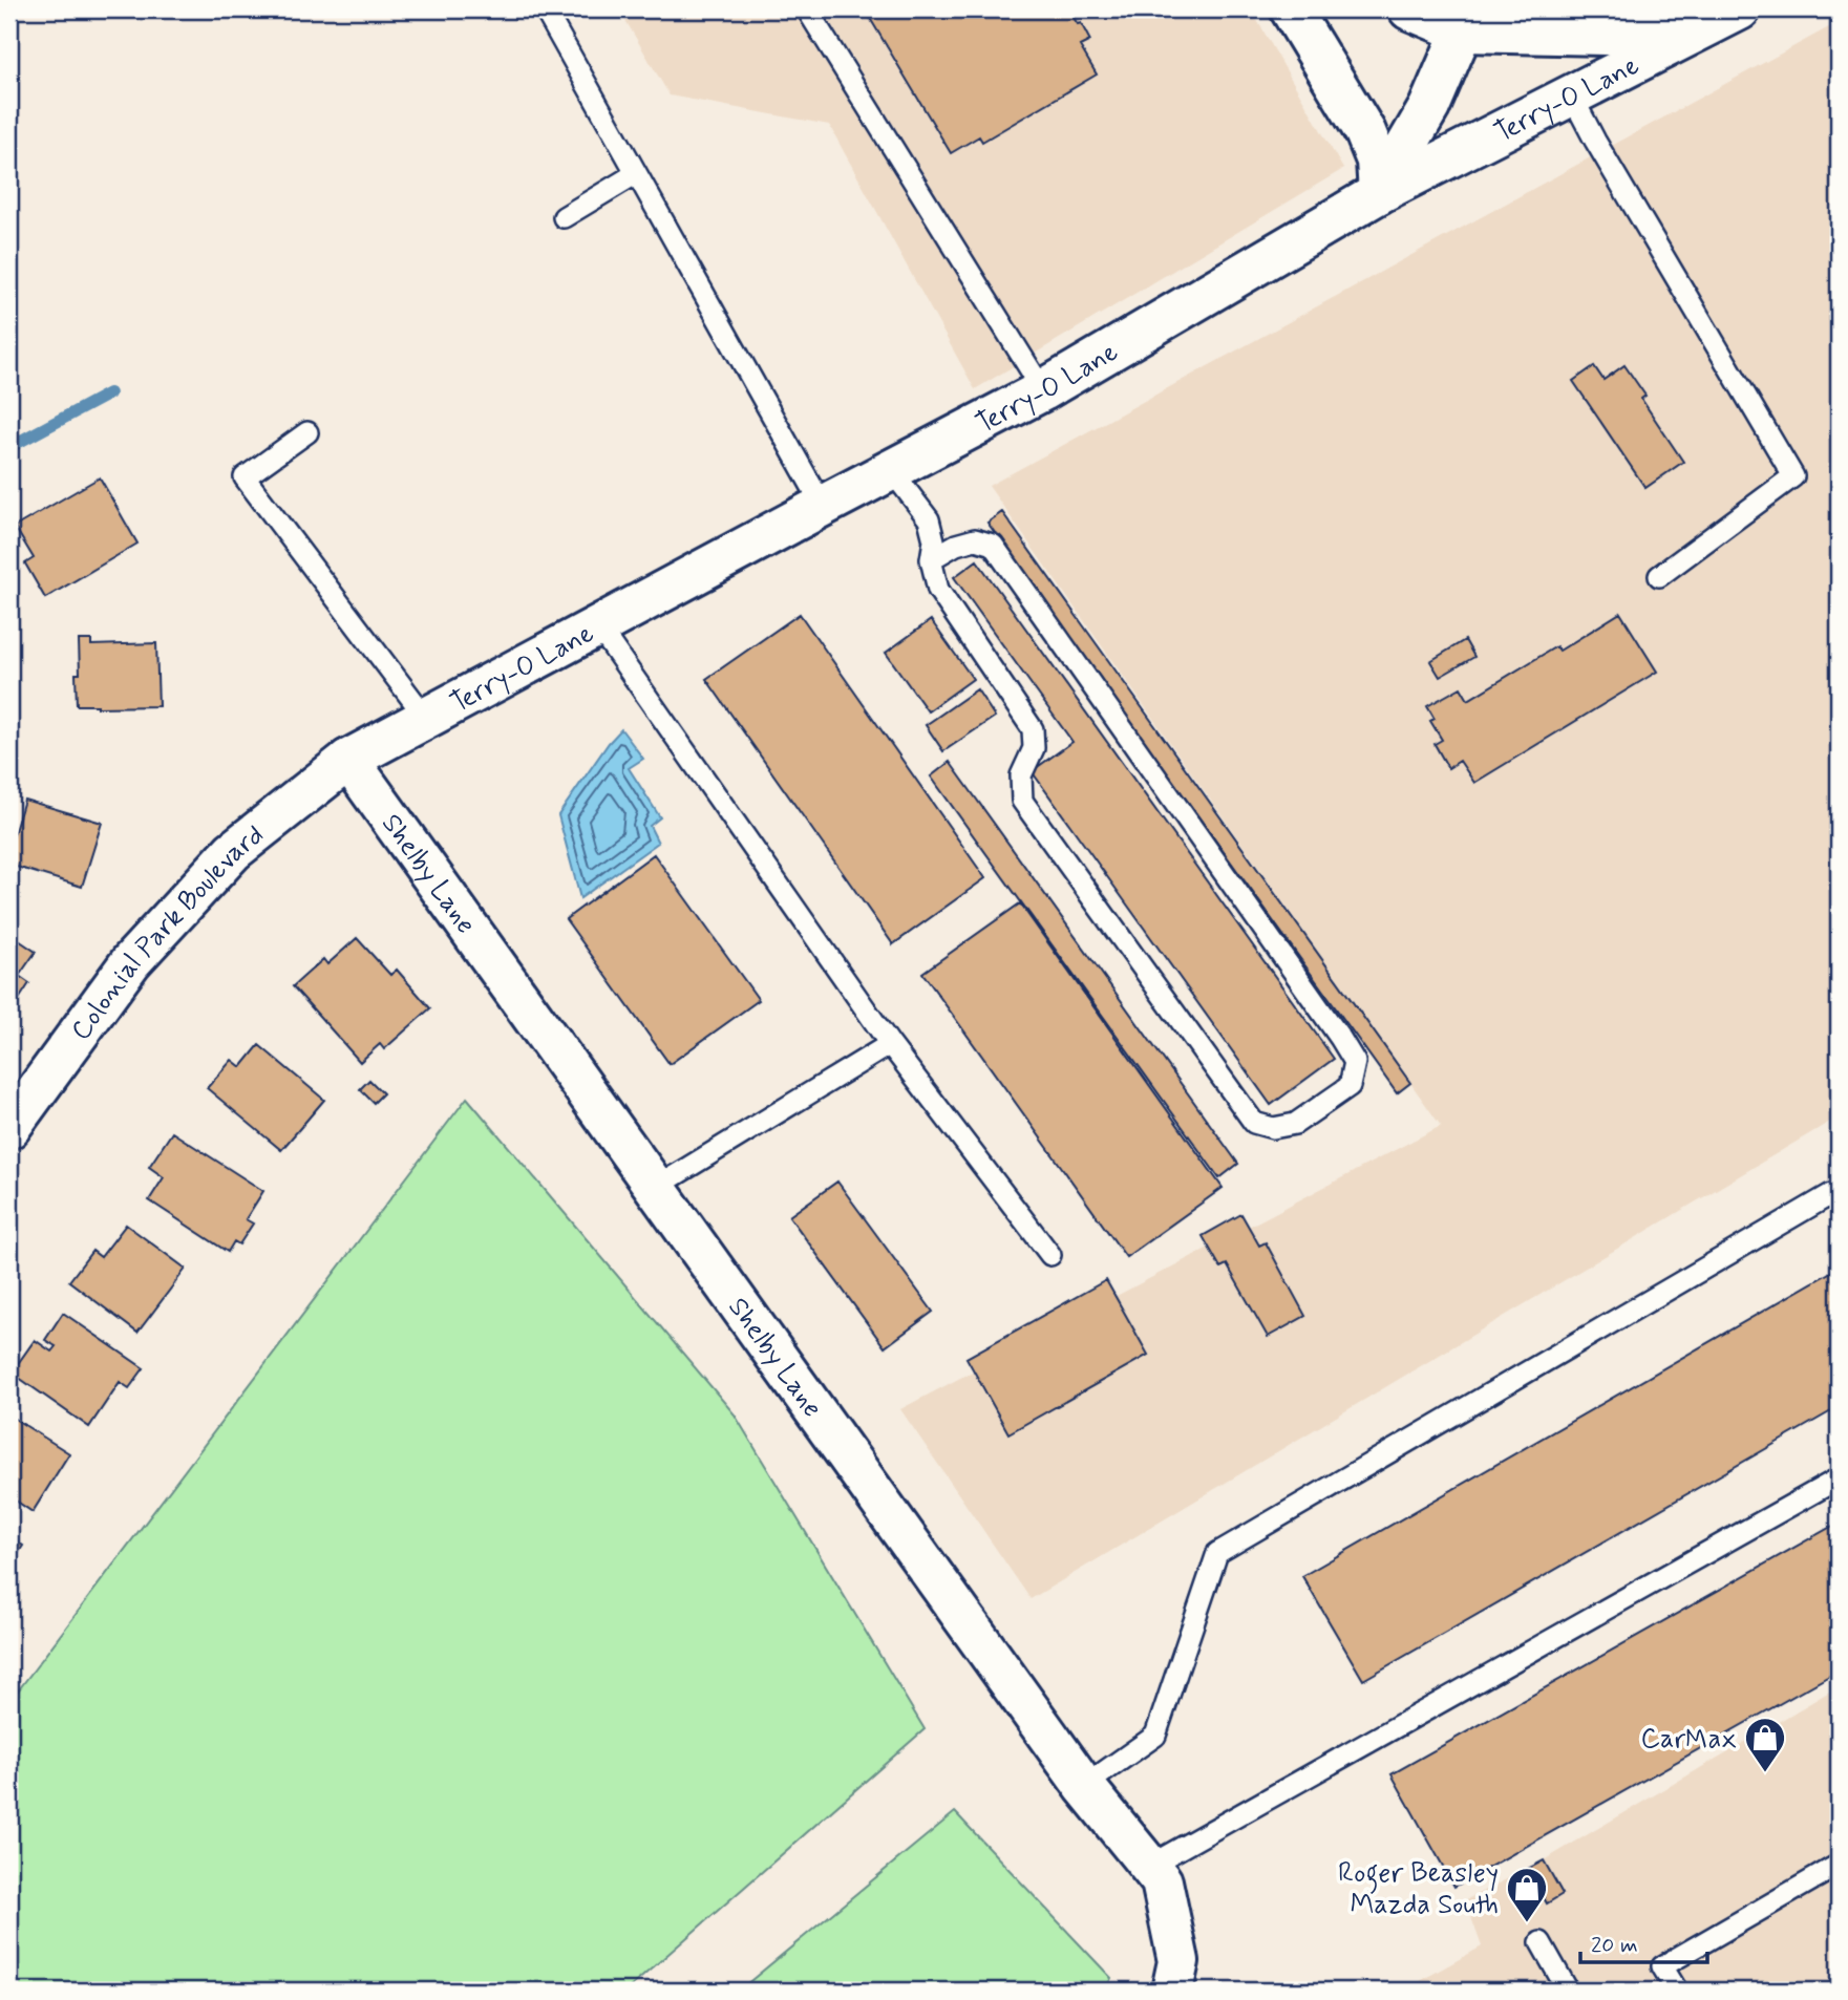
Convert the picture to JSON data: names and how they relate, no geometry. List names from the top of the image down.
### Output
{
  "streets": {
    "street": ["Terry-O Lane", "Shelby Lane", "Colonial Park Boulevard"]
  },
  "crossings": [
    ["Terry-O Lane", "Shelby Lane"],
    ["Terry-O Lane", "Colonial Park Boulevard"],
    ["Shelby Lane", "Colonial Park Boulevard"]
  ],
  "places": {
    "shop": ["CarMax", "Roger Beasley Mazda South"]
  },
  "scale_bar": "20 m"
}
